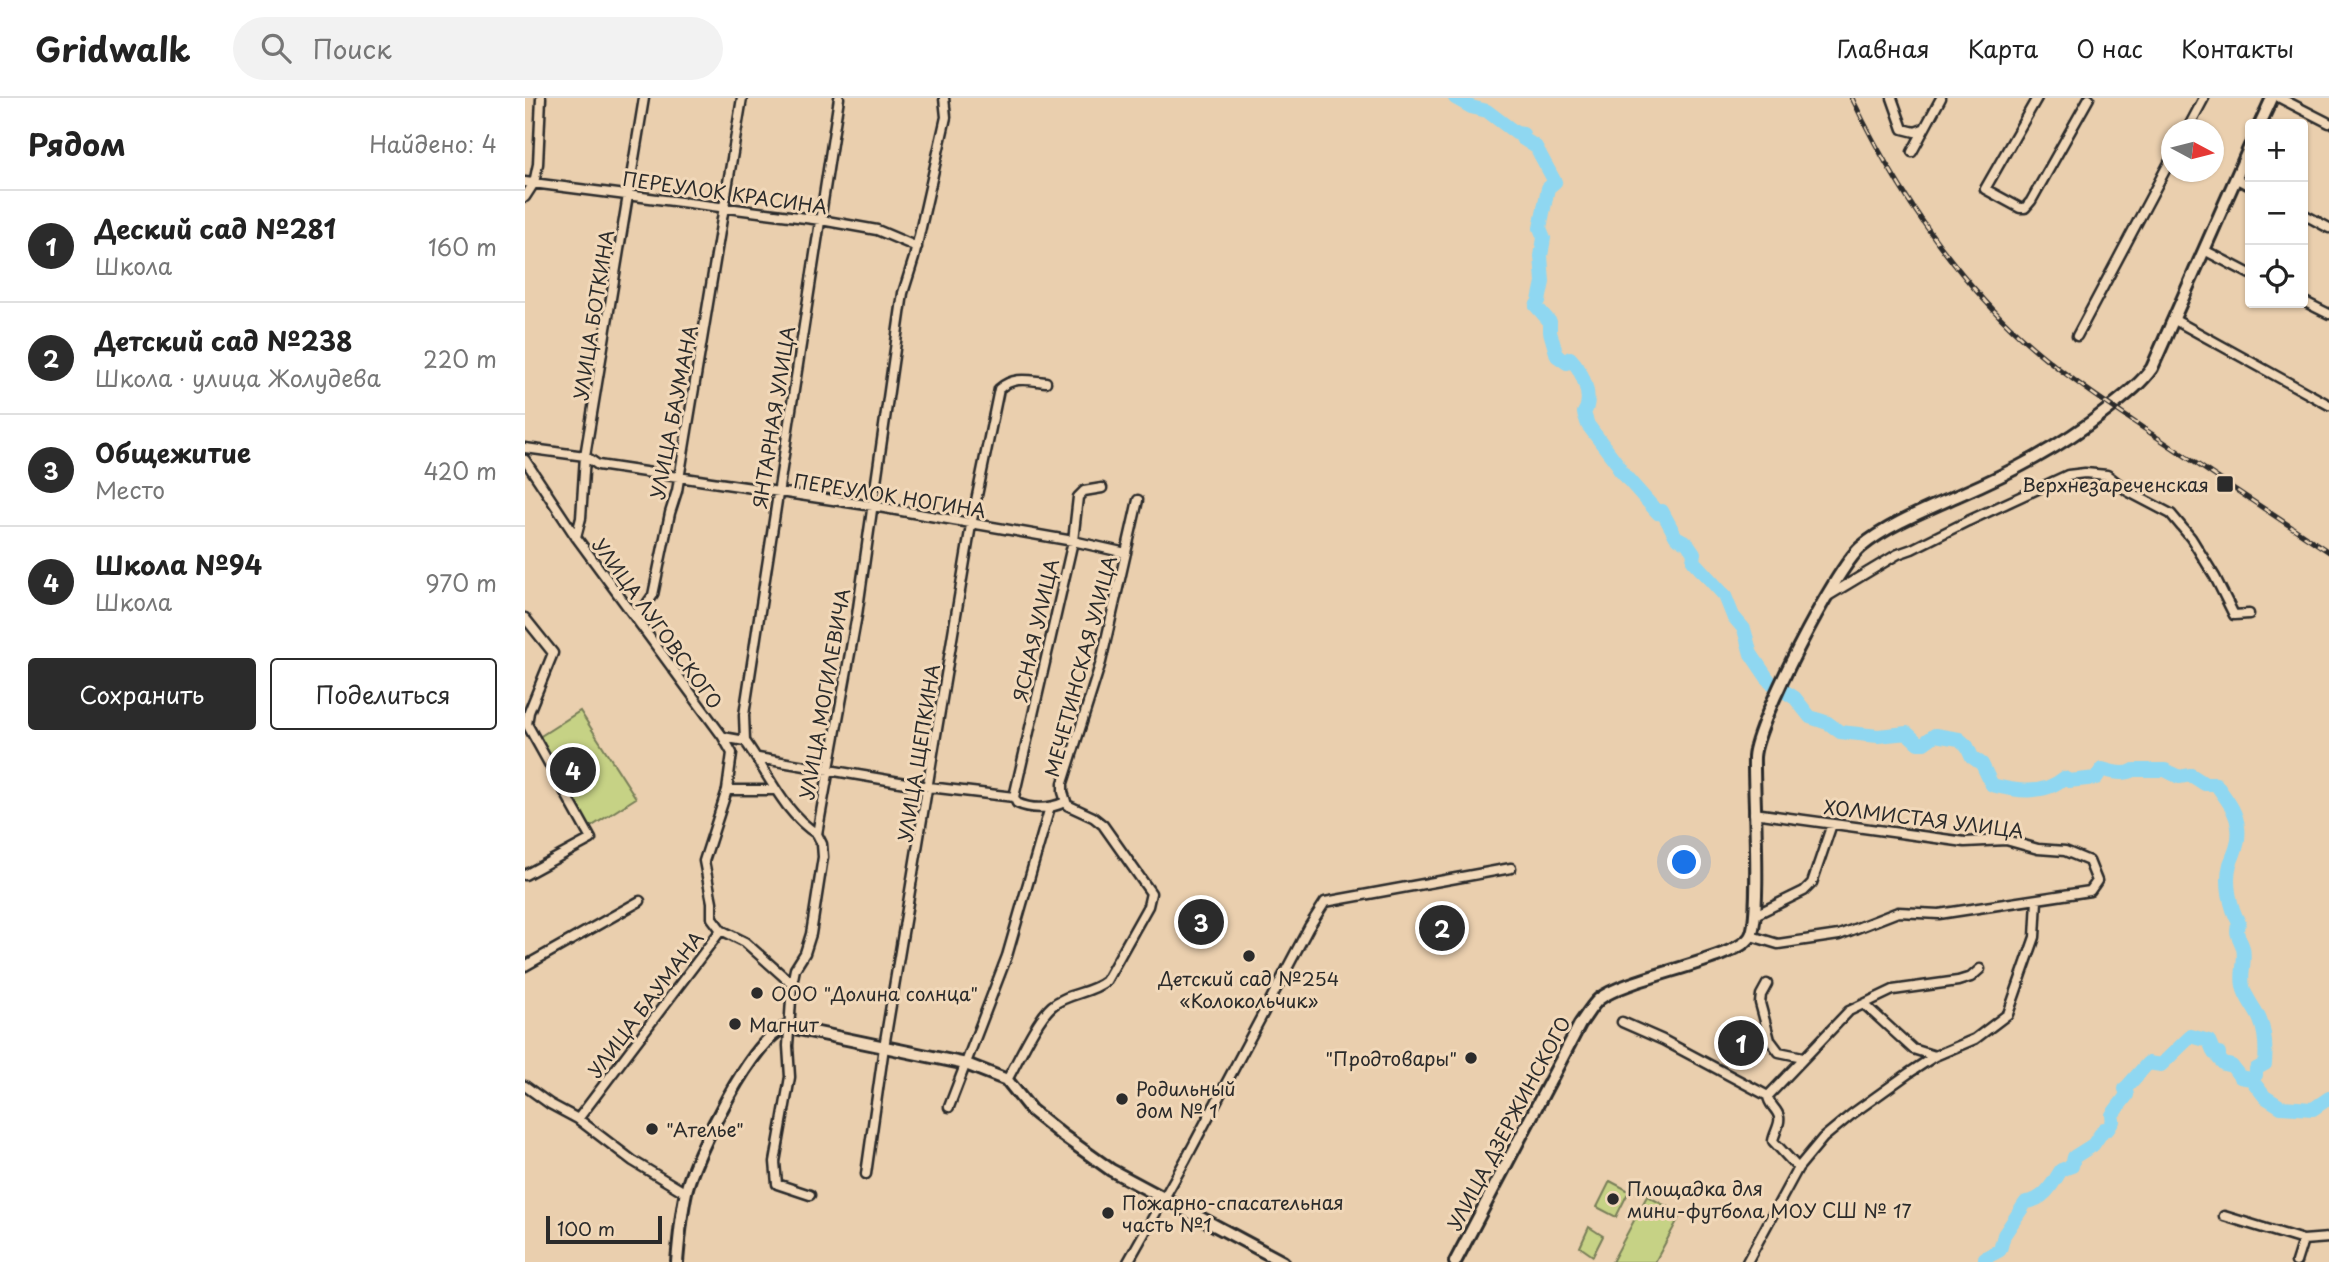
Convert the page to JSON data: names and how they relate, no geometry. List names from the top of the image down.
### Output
{
  "streets": {
    "street": [
      "ПЕРЕУЛОК КРАСИНА",
      "УЛИЦА БОТКИНА",
      "УЛИЦА БАУМАНА",
      "ЯНТАРНАЯ УЛИЦА",
      "ПЕРЕУЛОК НОГИНА",
      "УЛИЦА ЛУГОВСКОГО",
      "ЯСНАЯ УЛИЦА",
      "МЕЧЕТИНСКАЯ УЛИЦА",
      "УЛИЦА МОГИЛЕВИЧА",
      "УЛИЦА ЩЕПКИНА",
      "ХОЛМИСТАЯ УЛИЦА",
      "УЛИЦА ДЗЕРЖИНСКОГО"
    ]
  },
  "crossings": [
    ["ПЕРЕУЛОК КРАСИНА", "УЛИЦА БОТКИНА"],
    ["ПЕРЕУЛОК КРАСИНА", "УЛИЦА БАУМАНА"],
    ["ПЕРЕУЛОК КРАСИНА", "ЯНТАРНАЯ УЛИЦА"],
    ["ПЕРЕУЛОК КРАСИНА", "УЛИЦА МОГИЛЕВИЧА"],
    ["УЛИЦА БОТКИНА", "ПЕРЕУЛОК НОГИНА"],
    ["УЛИЦА БОТКИНА", "УЛИЦА ЛУГОВСКОГО"],
    ["УЛИЦА БАУМАНА", "ПЕРЕУЛОК НОГИНА"],
    ["УЛИЦА БАУМАНА", "УЛИЦА ЛУГОВСКОГО"],
    ["ЯНТАРНАЯ УЛИЦА", "ПЕРЕУЛОК НОГИНА"],
    ["ЯНТАРНАЯ УЛИЦА", "УЛИЦА ЛУГОВСКОГО"],
    ["ПЕРЕУЛОК НОГИНА", "ЯСНАЯ УЛИЦА"],
    ["ПЕРЕУЛОК НОГИНА", "МЕЧЕТИНСКАЯ УЛИЦА"],
    ["ПЕРЕУЛОК НОГИНА", "УЛИЦА МОГИЛЕВИЧА"],
    ["ПЕРЕУЛОК НОГИНА", "УЛИЦА ЩЕПКИНА"]
  ],
  "places": {
    "transit": ["Верхнезареченская"],
    "other": [
      "Детский сад №254 «Колокольчик»",
      "ООО \"Долина солнца\"",
      "Магнит",
      "\"Продтовары\"",
      "Родильный дом № 1",
      "\"Ателье\"",
      "Площадка для мини-футбола МОУ СШ № 17",
      "Пожарно-спасательная часть №1"
    ]
  },
  "scale_bar": "100 m",
  "north": "right",
  "page": {
    "header": "Gridwalk",
    "search": "Поиск",
    "nav": [
      "Главная",
      "Карта",
      "О нас",
      "Контакты"
    ],
    "heading": ["Рядом", "Найдено: 4"],
    "map_buttons": ["+", "−"],
    "list": [
      {
        "mark": "1",
        "name": "Деский сад №281",
        "note": "Школа",
        "value": "160 m"
      },
      {
        "mark": "2",
        "name": "Детский сад №238",
        "note": "Школа · улица Жолудева",
        "value": "220 m"
      },
      {
        "mark": "3",
        "name": "Общежитие",
        "note": "Место",
        "value": "420 m"
      },
      {
        "mark": "4",
        "name": "Школа №94",
        "note": "Школа",
        "value": "970 m"
      }
    ],
    "buttons": ["Сохранить", "Поделиться"],
    "pins": [
      "4",
      "3",
      "2",
      "1"
    ],
    "scale": "100 m"
  }
}
